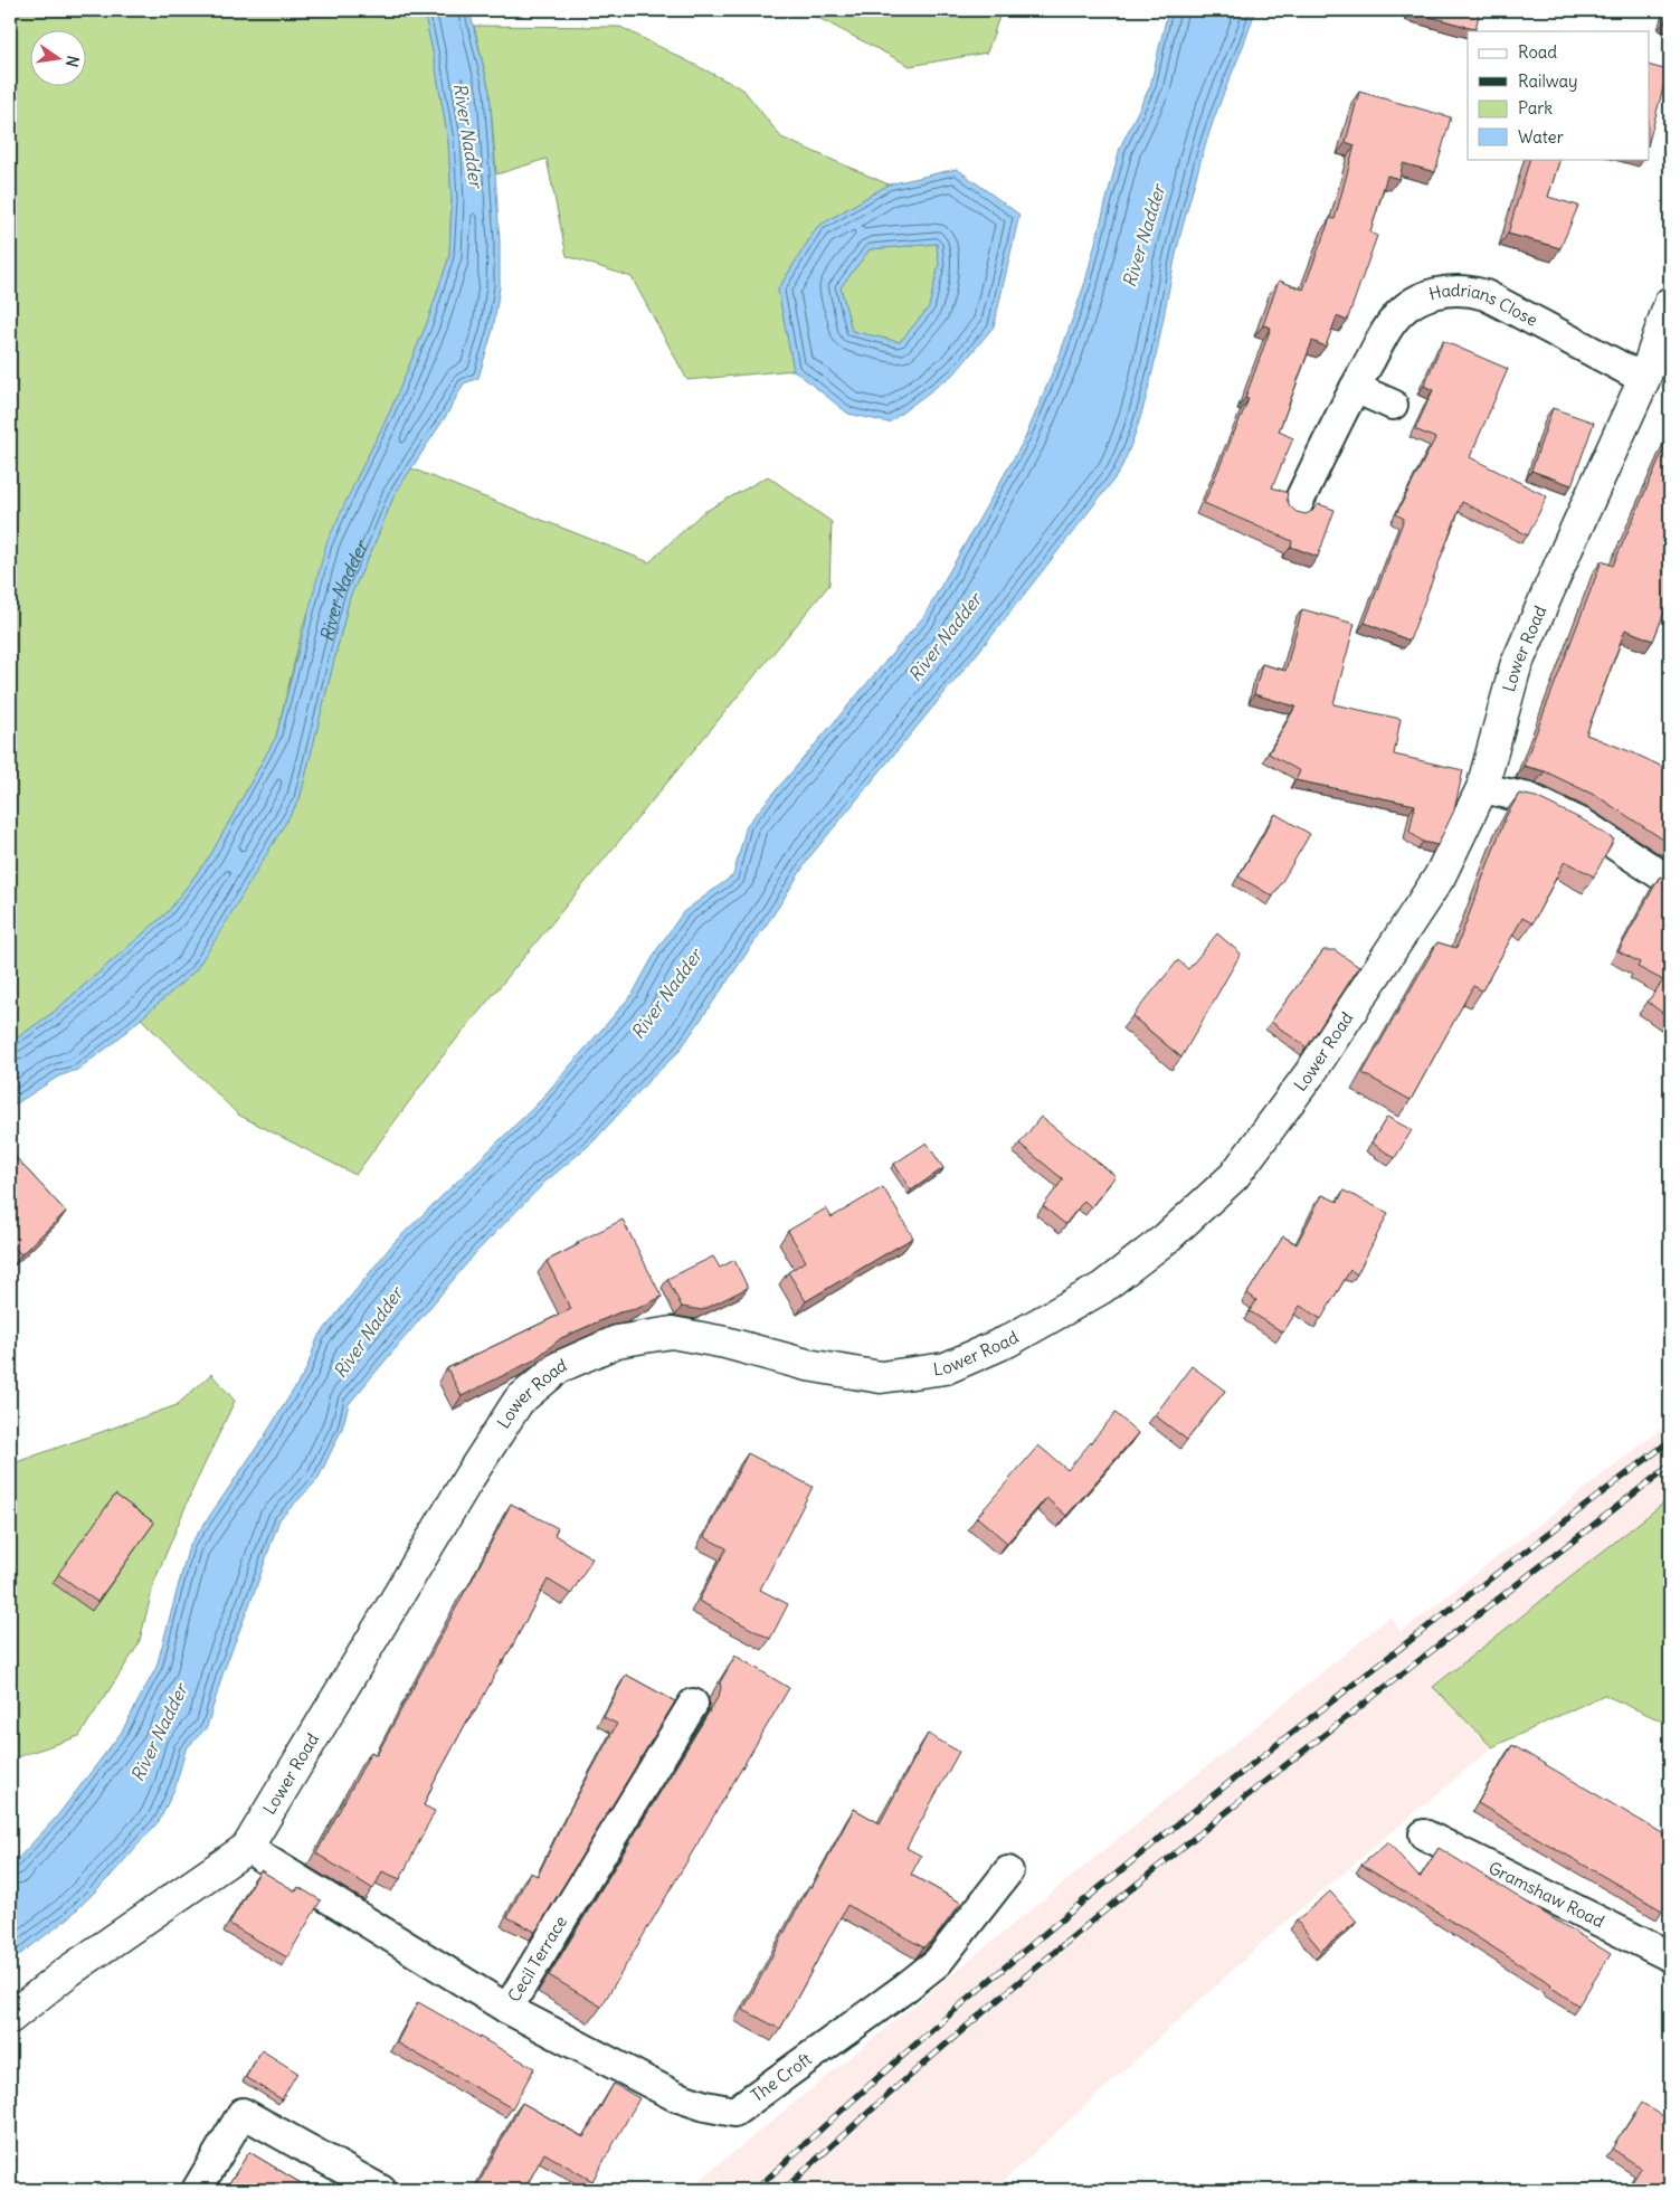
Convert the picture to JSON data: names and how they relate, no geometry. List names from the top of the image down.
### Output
{
  "streets": {
    "street": [
      "Hadrians Close",
      "Lower Road",
      "Gramshaw Road",
      "Cecil Terrace",
      "The Croft"
    ]
  },
  "crossings": [
    ["Hadrians Close", "Lower Road"],
    ["Lower Road", "Cecil Terrace"],
    ["Cecil Terrace", "The Croft"]
  ],
  "water": ["River Nadder"],
  "legend": [
    "Road",
    "Railway",
    "Park",
    "Water"
  ],
  "north": "right"
}
